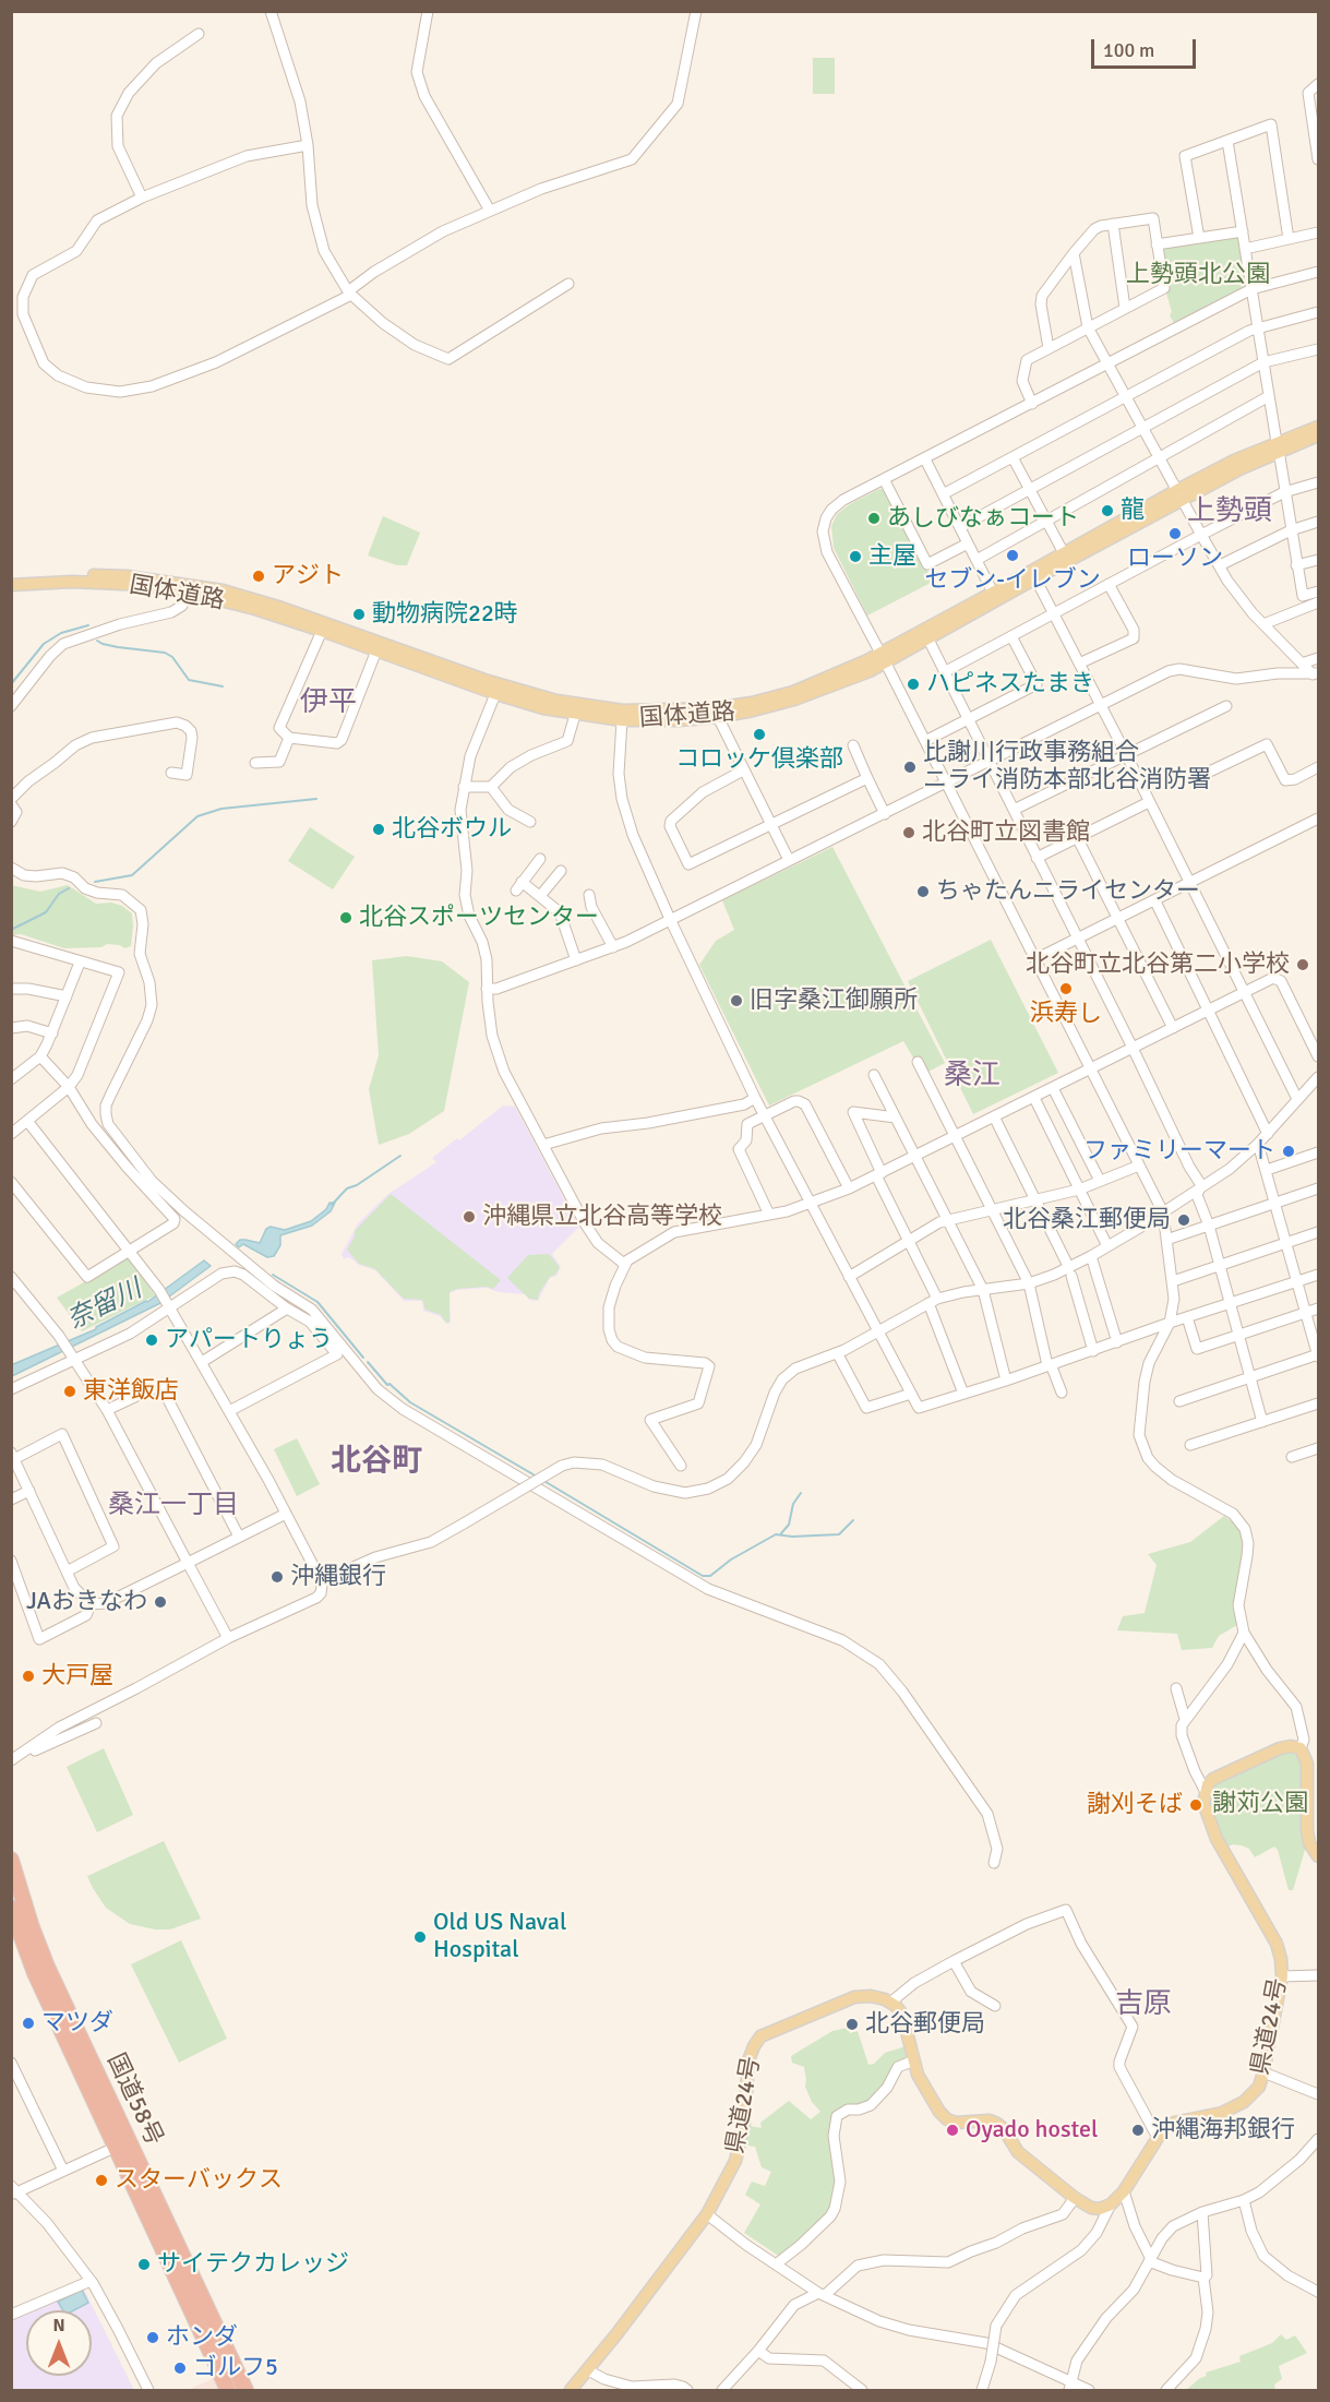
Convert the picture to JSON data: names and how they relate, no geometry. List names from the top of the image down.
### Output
{
  "streets": {
    "highway": ["国道58号"],
    "main road": ["国体道路", "県道24号"]
  },
  "districts": [
    "上勢頭",
    "伊平",
    "桑江",
    "北谷町",
    "桑江一丁目",
    "吉原"
  ],
  "water": ["奈留川"],
  "parks": ["上勢頭北公園", "謝苅公園"],
  "places": [
    "龍",
    "あしびなぁコート",
    "ローソン",
    "セブン-イレブン",
    "主屋",
    "アジト",
    "動物病院22時",
    "ハピネスたまき",
    "コロッケ倶楽部",
    "比謝川行政事務組合 ニライ消防本部北谷消防署",
    "北谷ボウル",
    "北谷町立図書館",
    "ちゃたんニライセンター",
    "北谷スポーツセンター",
    "北谷町立北谷第二小学校",
    "浜寿し",
    "旧字桑江御願所",
    "ファミリーマート",
    "沖縄県立北谷高等学校",
    "北谷桑江郵便局",
    "アパートりょう",
    "東洋飯店",
    "沖縄銀行",
    "JAおきなわ",
    "大戸屋",
    "謝刈そば",
    "Old US Naval Hospital",
    "マツダ",
    "北谷郵便局",
    "Oyado hostel",
    "沖縄海邦銀行",
    "スターバックス",
    "サイテクカレッジ",
    "ホンダ",
    "ゴルフ5"
  ],
  "scale_bar": "100 m",
  "north": "top"
}
